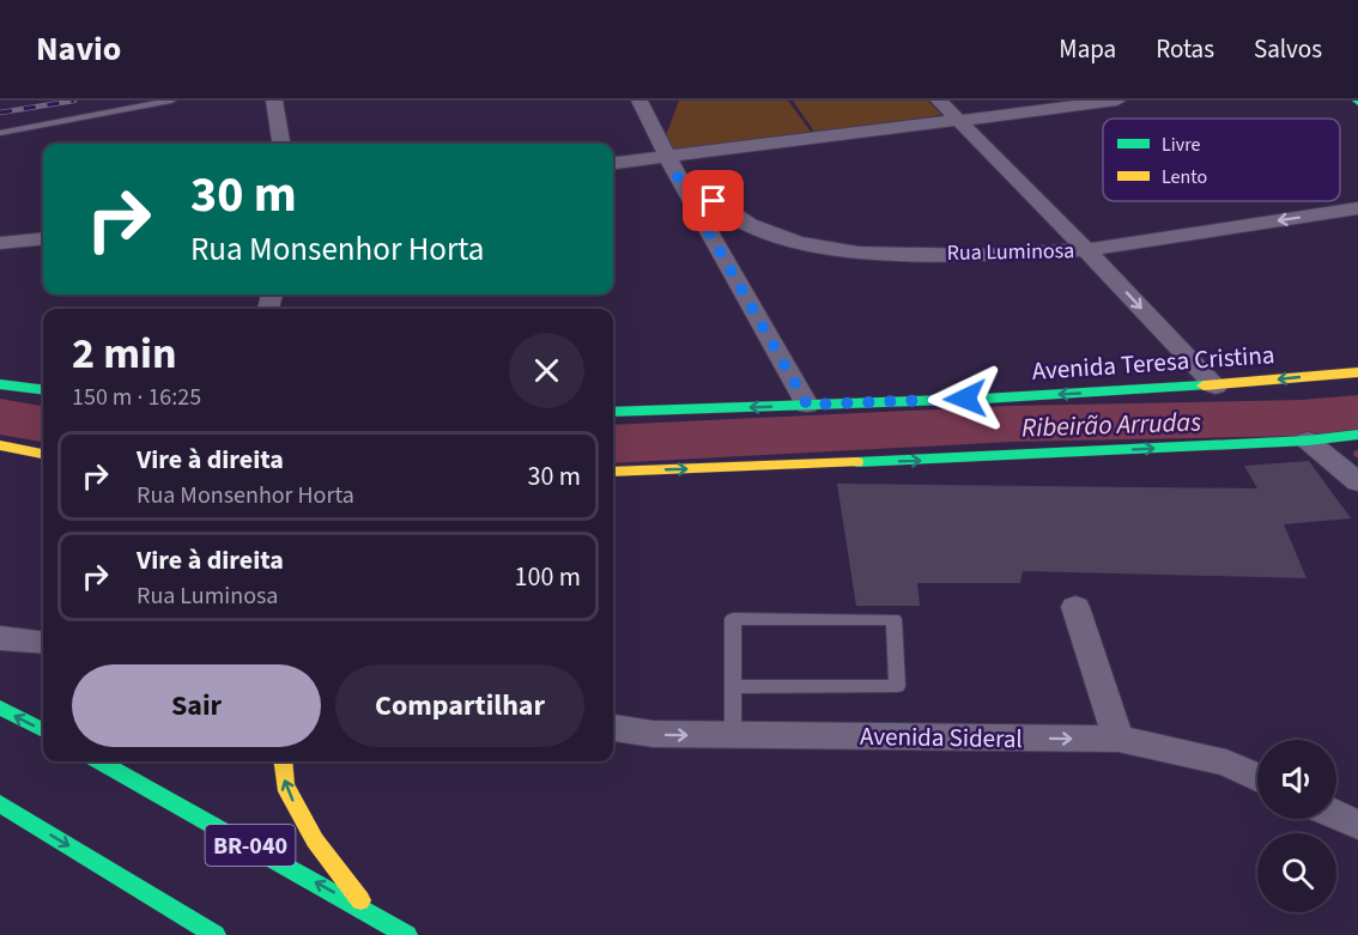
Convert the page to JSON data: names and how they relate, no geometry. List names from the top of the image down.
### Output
{
  "streets": {
    "main road": ["Avenida Teresa Cristina", "BR-040"],
    "street": ["Rua Luminosa", "Avenida Sideral"]
  },
  "one_way": ["Rua Luminosa", "Avenida Sideral"],
  "water": ["Ribeirão Arrudas"],
  "legend": ["Livre", "Lento"],
  "page": {
    "header": "Navio",
    "nav": ["Mapa", "Rotas", "Salvos"],
    "turn": ["30 m", "Rua Monsenhor Horta"],
    "heading": ["2 min", "150 m · 16:25"],
    "list": [
      {
        "name": "Vire à direita",
        "note": "Rua Monsenhor Horta",
        "value": "30 m"
      },
      {
        "name": "Vire à direita",
        "note": "Rua Luminosa",
        "value": "100 m"
      }
    ],
    "buttons": ["Sair", "Compartilhar"]
  }
}
